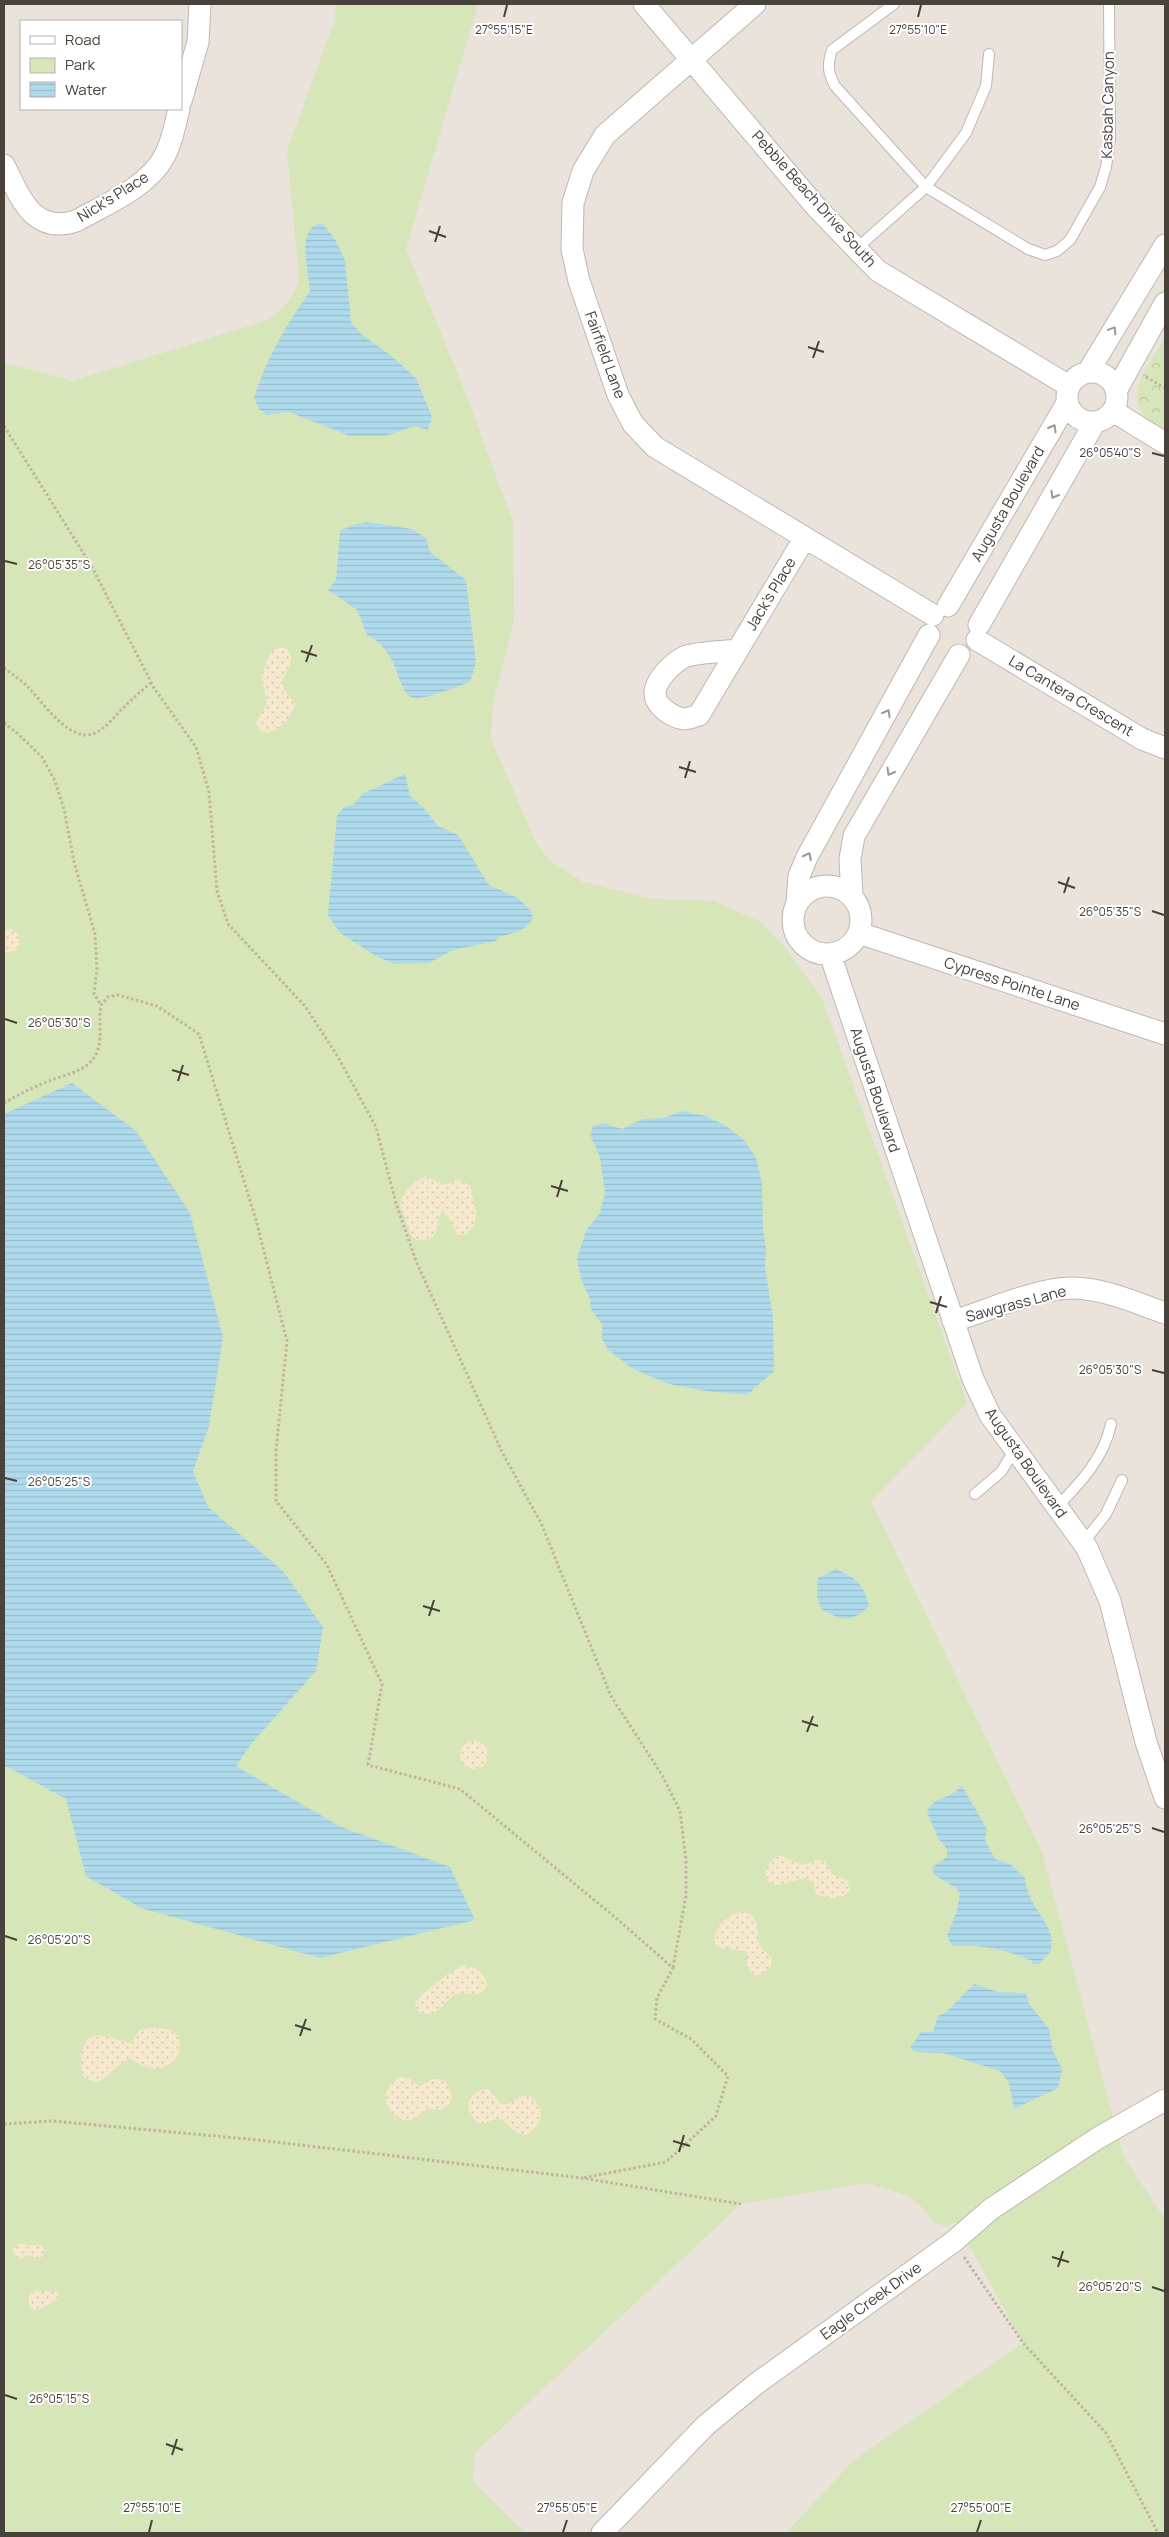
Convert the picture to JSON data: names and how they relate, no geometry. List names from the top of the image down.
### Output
{
  "streets": {
    "street": [
      "Nick’s Place",
      "Pebble Beach Drive South",
      "Fairfield Lane",
      "Augusta Boulevard",
      "Jack’s Place",
      "La Cantera Crescent",
      "Cypress Pointe Lane",
      "Sawgrass Lane",
      "Eagle Creek Drive"
    ],
    "lane": ["Kasbah Canyon"]
  },
  "crossings": [
    ["Pebble Beach Drive South", "Fairfield Lane"],
    ["Pebble Beach Drive South", "Augusta Boulevard"],
    ["Fairfield Lane", "Augusta Boulevard"],
    ["Fairfield Lane", "Jack’s Place"],
    ["Fairfield Lane", "La Cantera Crescent"],
    ["Augusta Boulevard", "La Cantera Crescent"],
    ["Augusta Boulevard", "Cypress Pointe Lane"],
    ["Augusta Boulevard", "Sawgrass Lane"]
  ],
  "legend": ["Road", "Park", "Water"],
  "coordinates": [
    "27°55'15\"E",
    "27°55'10\"E",
    "26°05'40\"S",
    "26°05'35\"S",
    "26°05'30\"S",
    "26°05'25\"S",
    "26°05'20\"S",
    "26°05'15\"S",
    "27°55'05\"E",
    "27°55'00\"E"
  ]
}
